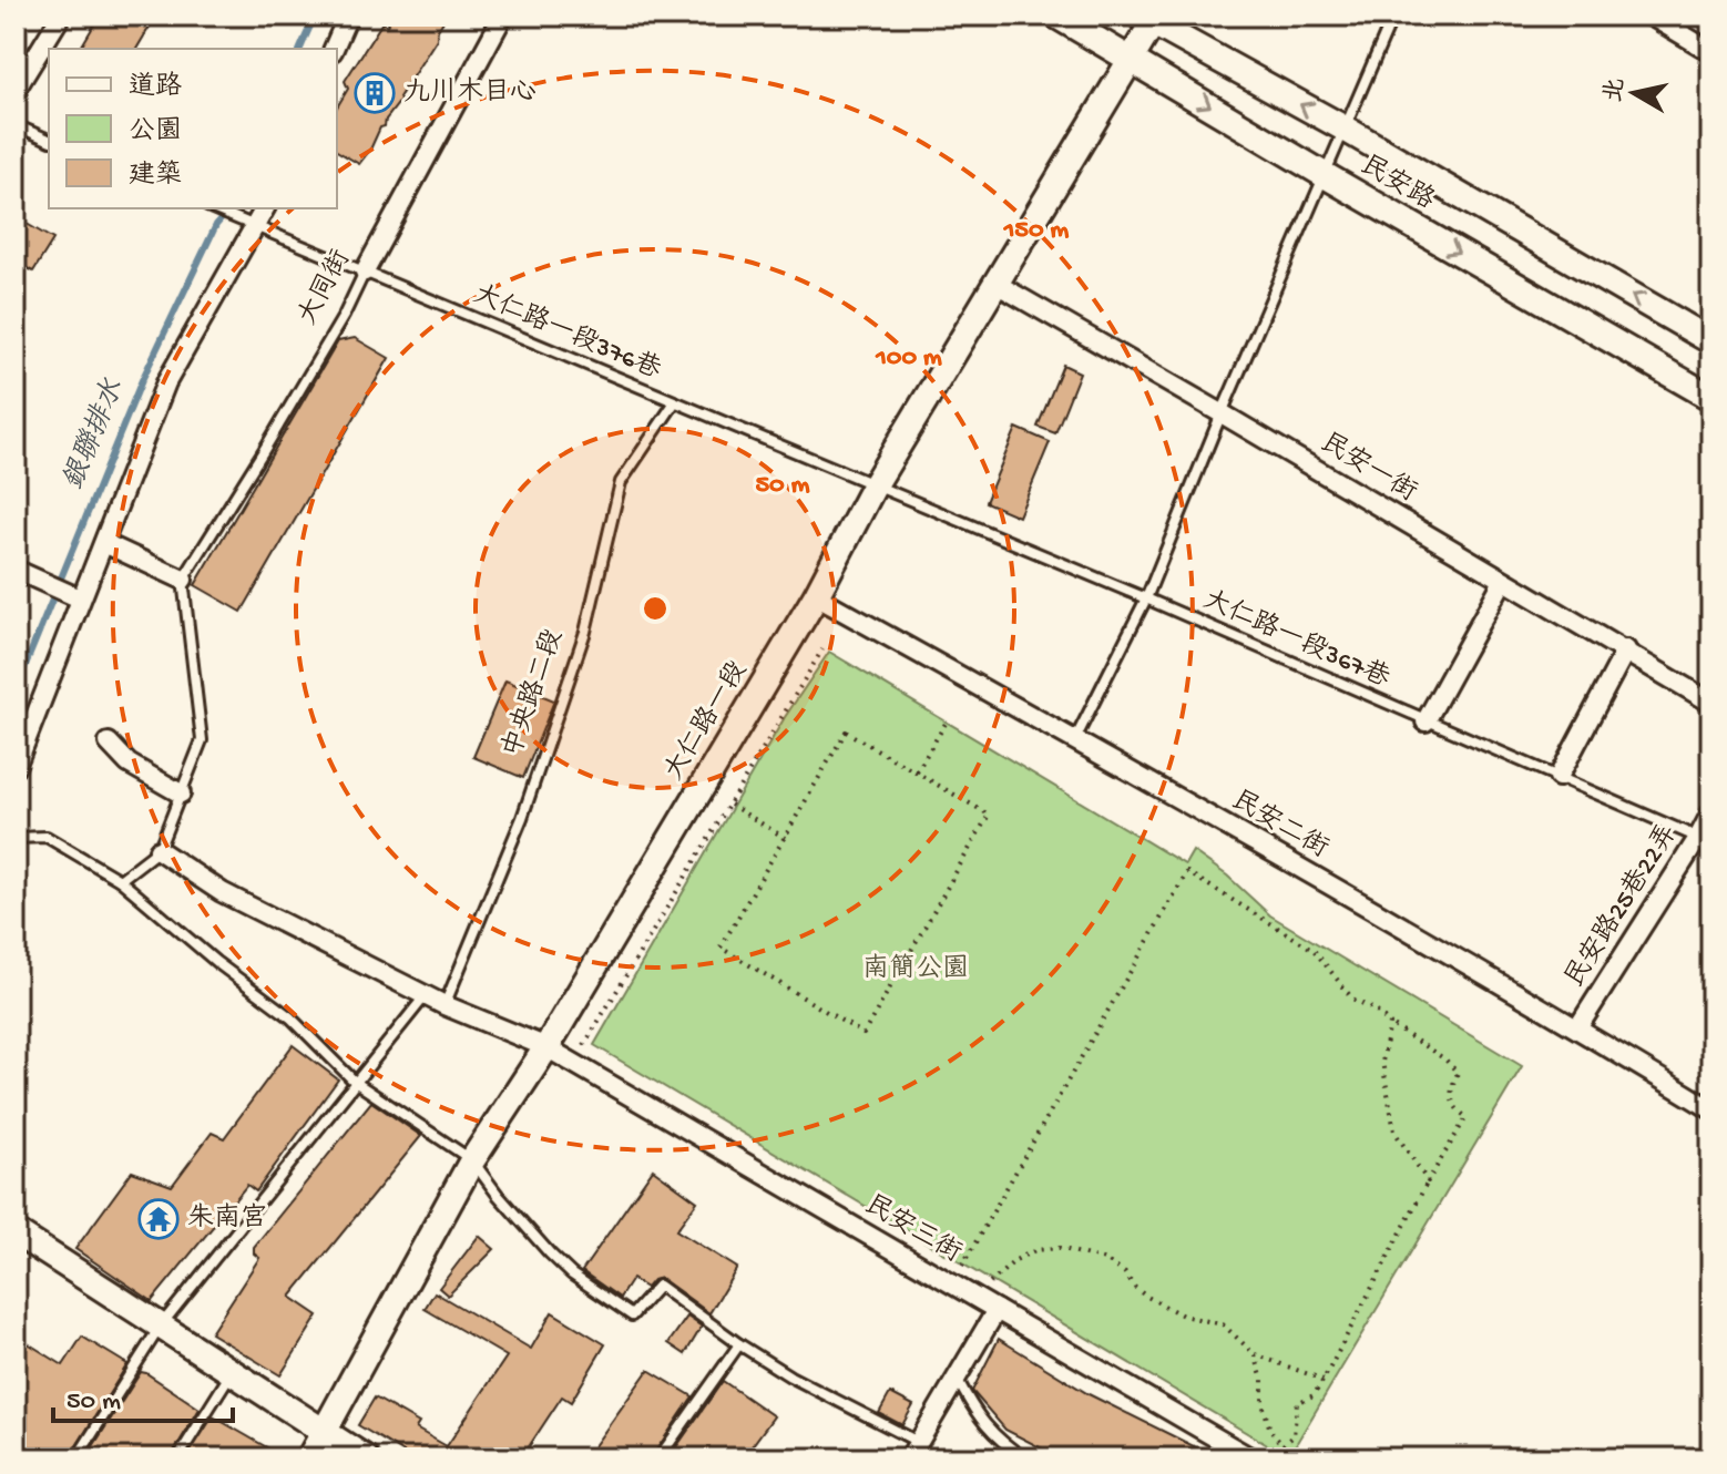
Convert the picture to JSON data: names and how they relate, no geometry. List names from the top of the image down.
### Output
{
  "streets": {
    "street": [
      "民安路",
      "大同街",
      "民安一街",
      "大仁路一段",
      "民安二街",
      "民安路25巷22弄",
      "民安三街"
    ],
    "lane": ["大仁路一段376巷", "大仁路一段367巷", "中央路二段"]
  },
  "crossings": [
    ["民安路", "大仁路一段"],
    ["大同街", "大仁路一段376巷"],
    ["大仁路一段376巷", "大仁路一段367巷"],
    ["大仁路一段376巷", "中央路二段"],
    ["大仁路一段376巷", "大仁路一段"],
    ["民安一街", "大仁路一段"],
    ["大仁路一段367巷", "大仁路一段"],
    ["大仁路一段367巷", "民安路25巷22弄"],
    ["大仁路一段", "民安二街"],
    ["大仁路一段", "民安三街"],
    ["民安二街", "民安路25巷22弄"]
  ],
  "water": ["銀聯排水"],
  "parks": ["南簡公園"],
  "places": {
    "building": ["九川木目心"],
    "temple": ["朱南宮"]
  },
  "legend": ["道路", "公園", "建築"],
  "scale_bar": "50 m",
  "north": "left",
  "rings": ["150 m", "100 m", "50 m"]
}
